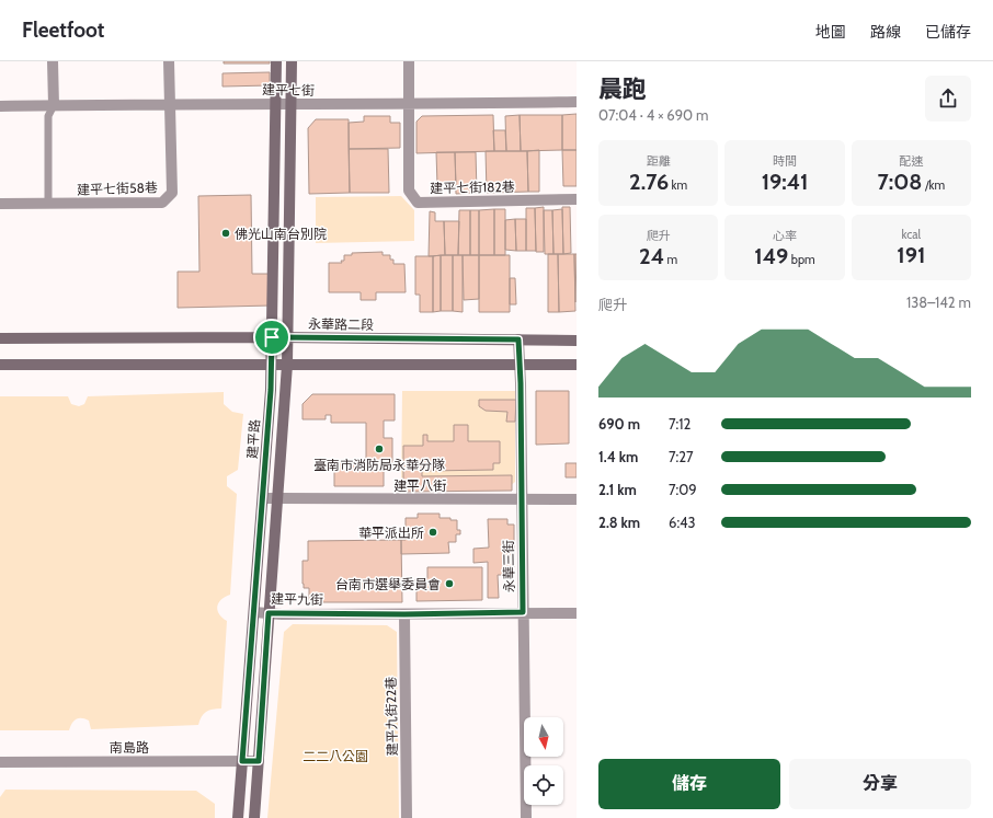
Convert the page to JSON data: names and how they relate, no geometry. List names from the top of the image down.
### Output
{
  "streets": {
    "street": [
      "建平七街",
      "建平七街182巷",
      "建平七街58巷",
      "永華路二段",
      "建平路",
      "建平八街",
      "永華三街",
      "建平九街",
      "建平九街22巷",
      "南島路"
    ]
  },
  "crossings": [
    ["建平七街", "建平七街182巷"],
    ["建平七街", "建平七街58巷"],
    ["建平七街", "建平路"],
    ["永華路二段", "建平路"],
    ["永華路二段", "永華三街"],
    ["建平路", "建平八街"],
    ["建平路", "建平九街"],
    ["建平路", "南島路"],
    ["建平八街", "永華三街"],
    ["永華三街", "建平九街"],
    ["建平九街", "建平九街22巷"]
  ],
  "parks": ["二二八公園"],
  "places": [
    "佛光山南台別院",
    "臺南市消防局永華分隊",
    "華平派出所",
    "台南市選舉委員會"
  ],
  "north": "bottom",
  "page": {
    "header": "Fleetfoot",
    "nav": ["地圖", "路線", "已儲存"],
    "heading": ["晨跑", "07:04 · 4 × 690 m"],
    "stats": [
      ["距離", "2.76 km"],
      ["時間", "19:41"],
      ["配速", "7:08 /km"],
      ["爬升", "24 m"],
      ["心率", "149 bpm"],
      ["kcal", "191"]
    ],
    "chart": ["爬升", "138–142 m"],
    "list": [
      {
        "name": "690 m",
        "note": "7:12"
      },
      {
        "name": "1.4 km",
        "note": "7:27"
      },
      {
        "name": "2.1 km",
        "note": "7:09"
      },
      {
        "name": "2.8 km",
        "note": "6:43"
      }
    ],
    "buttons": ["儲存", "分享"]
  }
}
